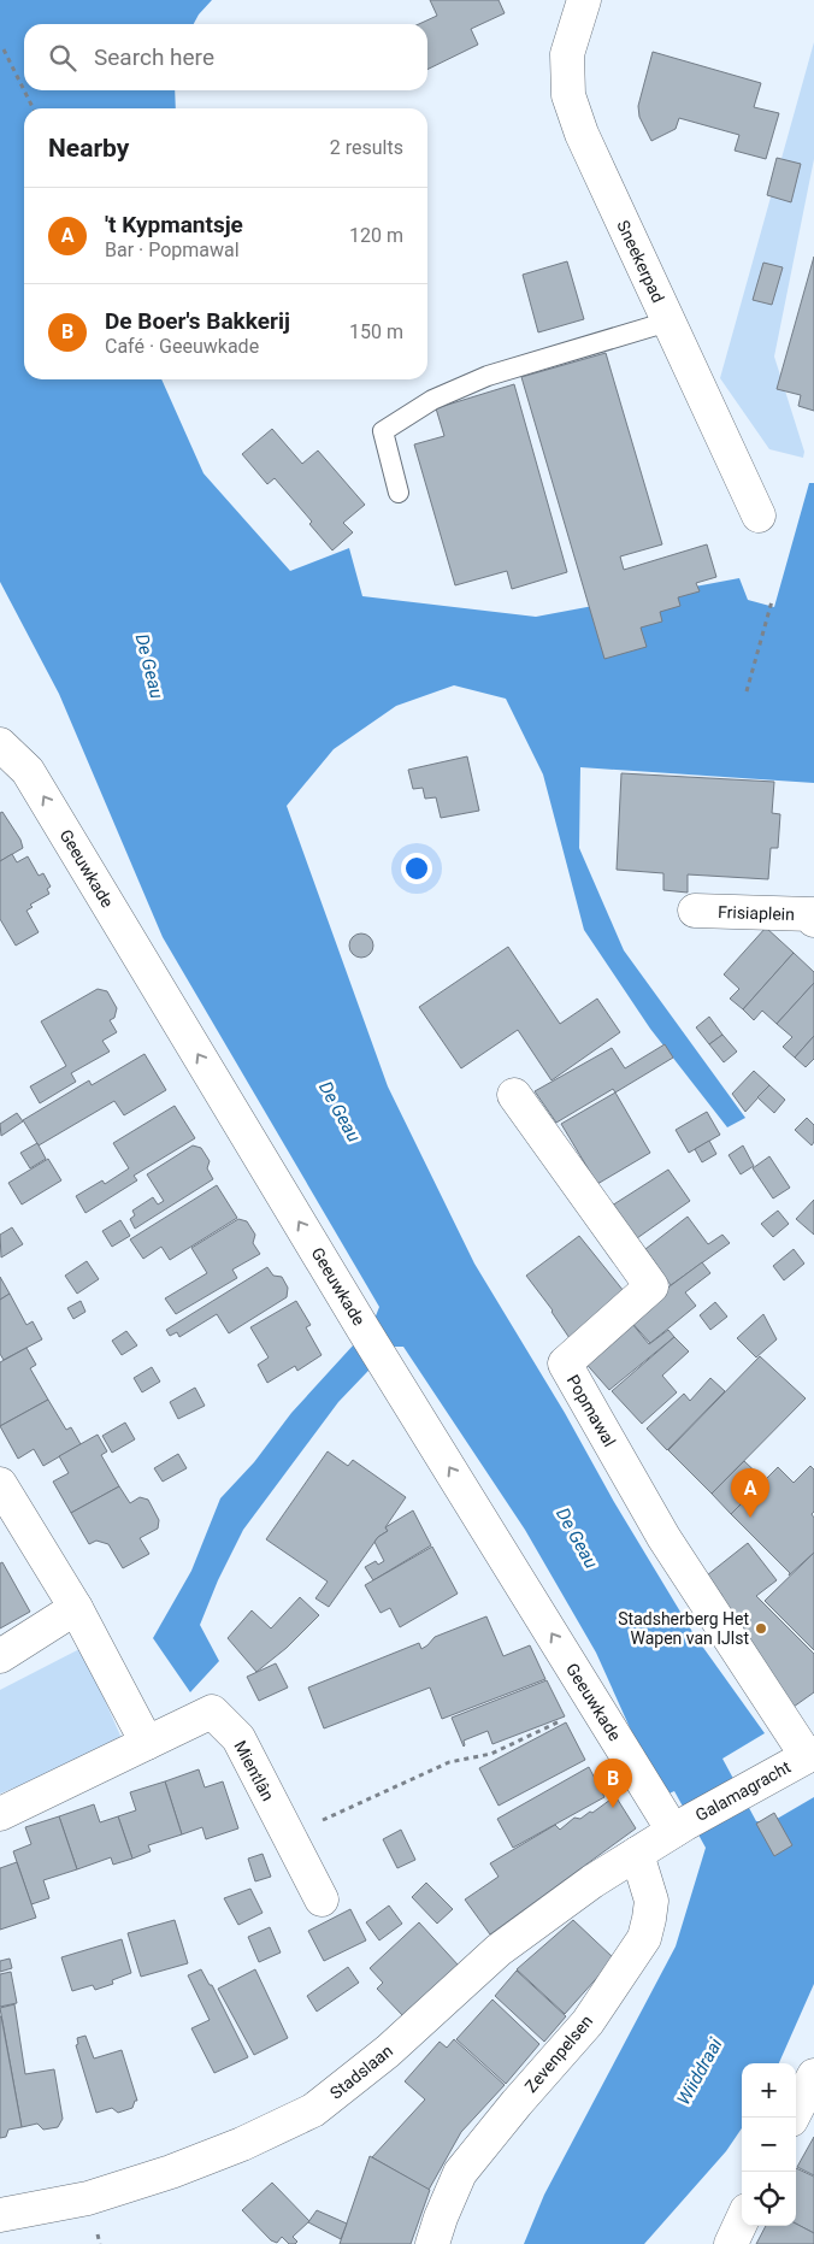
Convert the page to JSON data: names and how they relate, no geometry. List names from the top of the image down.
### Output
{
  "streets": {
    "street": [
      "Sneekerpad",
      "Geeuwkade",
      "Frisiaplein",
      "Popmawal",
      "Mientlân",
      "Galamagracht",
      "Zevenpelsen",
      "Stadslaan"
    ]
  },
  "crossings": [
    ["Geeuwkade", "Galamagracht"],
    ["Geeuwkade", "Stadslaan"],
    ["Popmawal", "Galamagracht"],
    ["Galamagracht", "Stadslaan"],
    ["Zevenpelsen", "Stadslaan"]
  ],
  "one_way": ["Geeuwkade"],
  "water": ["De Geau", "Wiiddraai"],
  "places": ["Stadsherberg Het Wapen van IJlst"],
  "page": {
    "search": "Search here",
    "heading": ["Nearby", "2 results"],
    "list": [
      {
        "mark": "A",
        "name": "'t Kypmantsje",
        "note": "Bar · Popmawal",
        "value": "120 m"
      },
      {
        "mark": "B",
        "name": "De Boer's Bakkerij",
        "note": "Café · Geeuwkade",
        "value": "150 m"
      }
    ],
    "pins": ["A", "B"],
    "map_buttons": ["+", "−"]
  }
}
